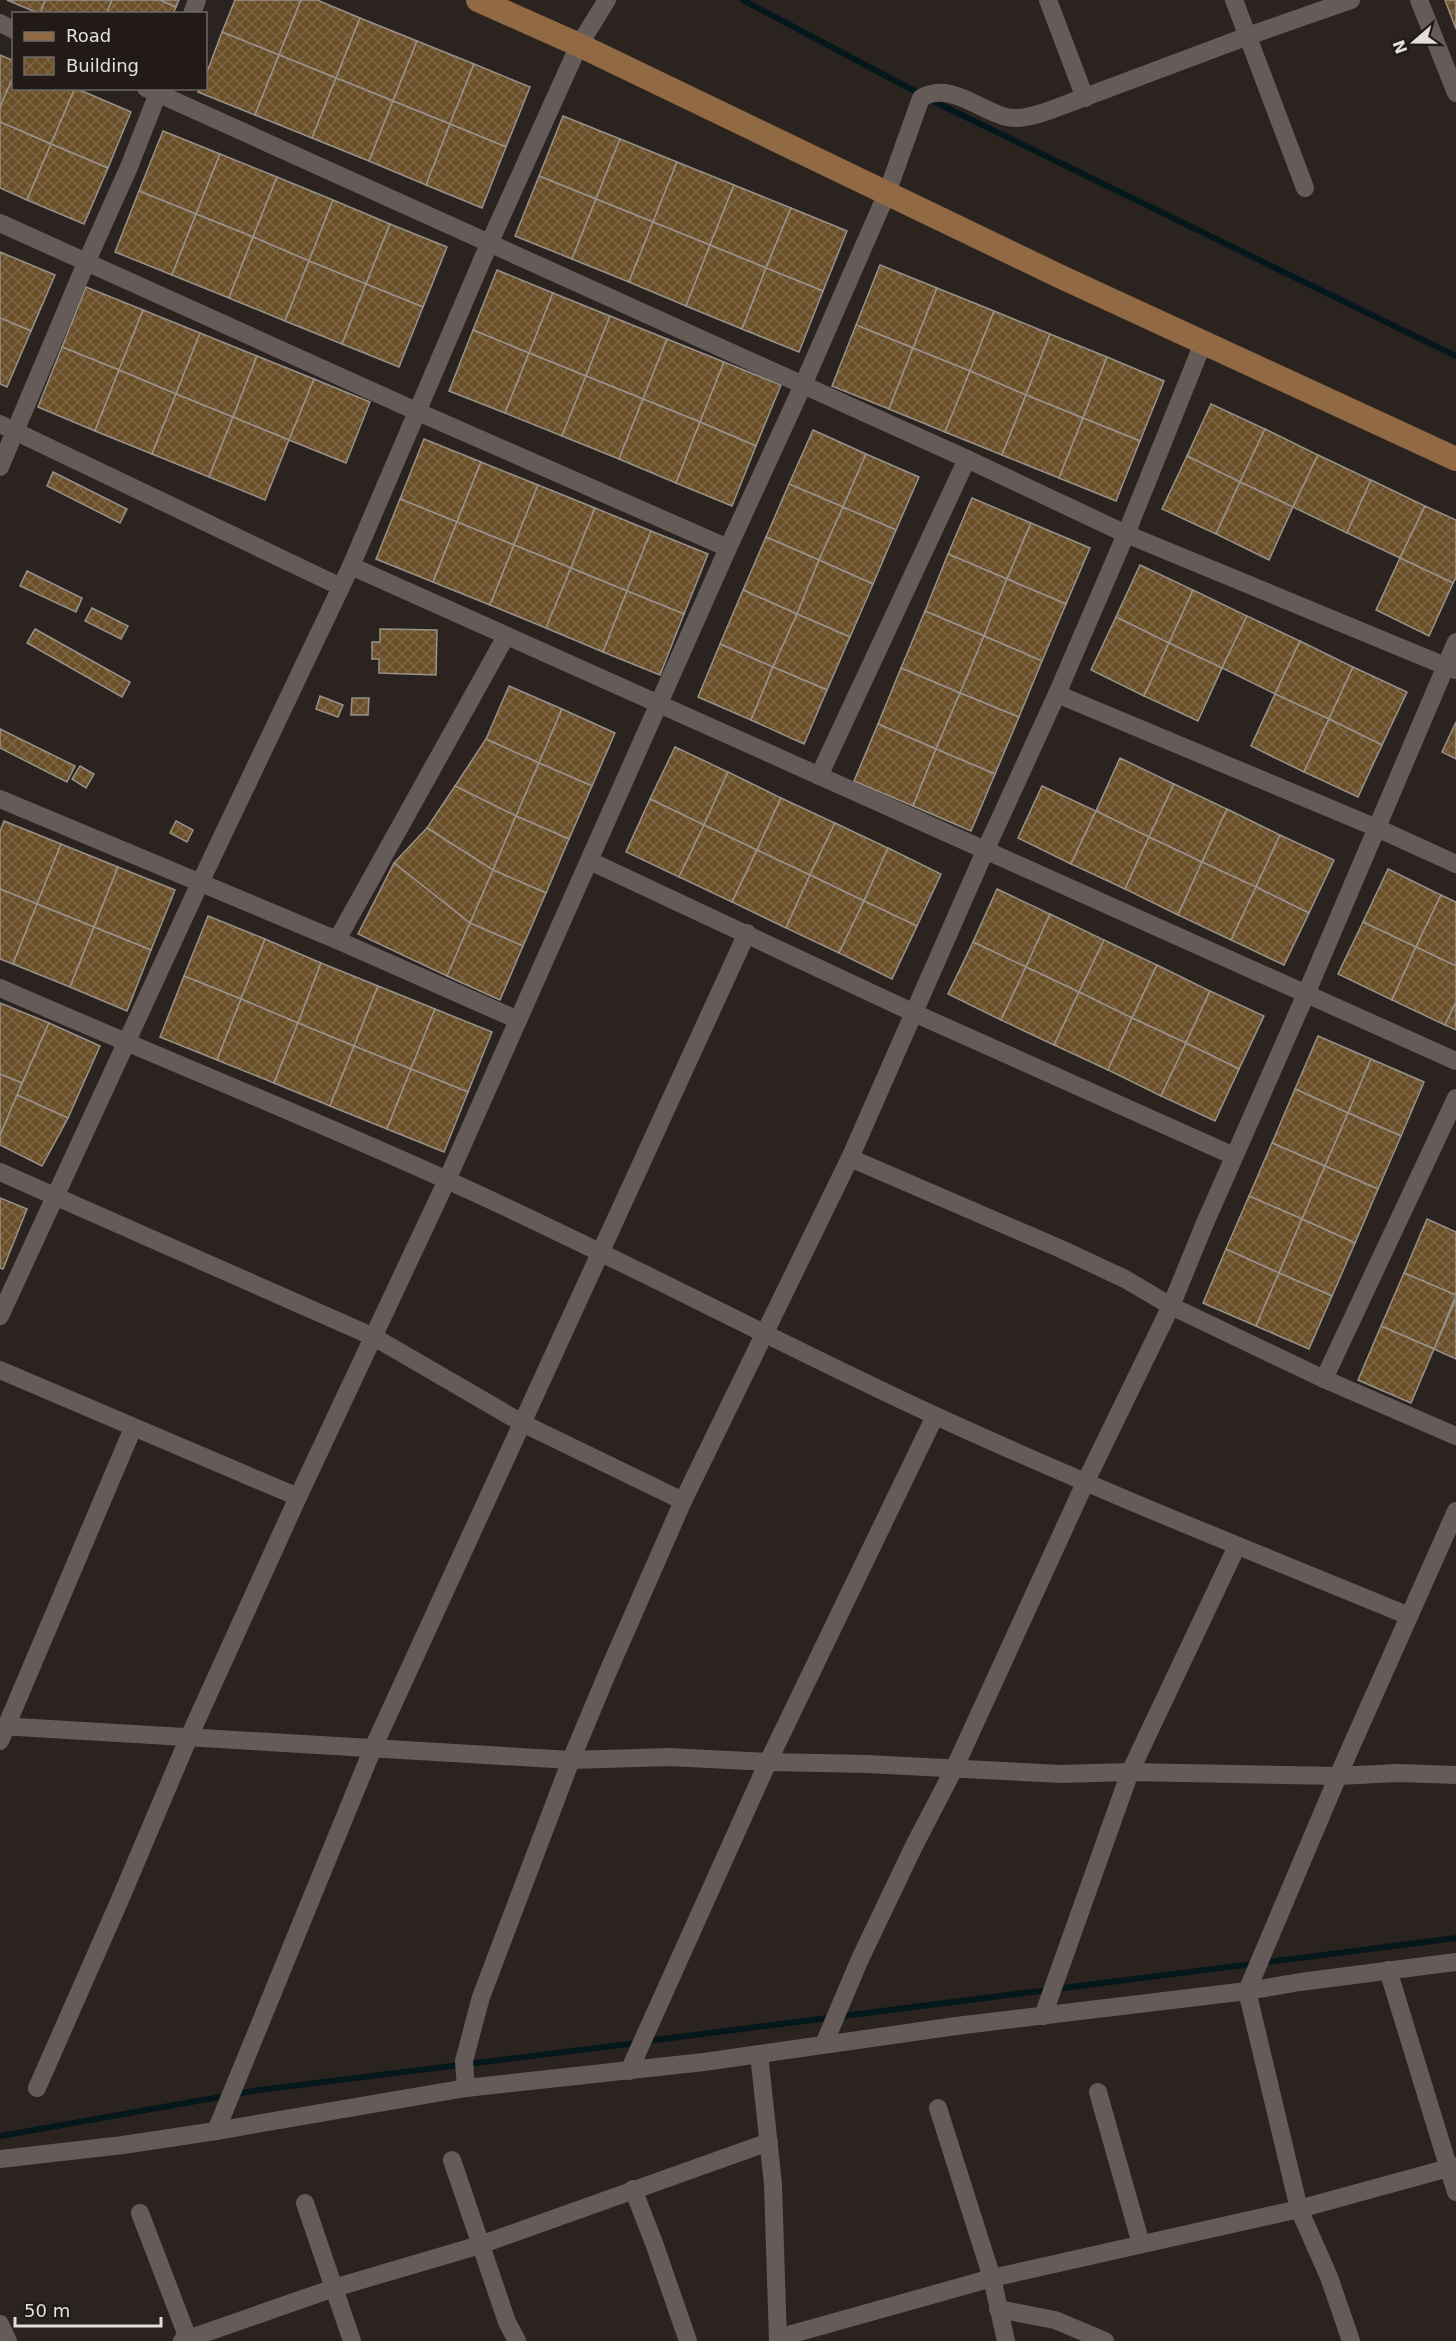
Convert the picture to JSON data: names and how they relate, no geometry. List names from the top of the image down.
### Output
{
  "legend": ["Road", "Building"],
  "scale_bar": "50 m",
  "north": "left"
}
